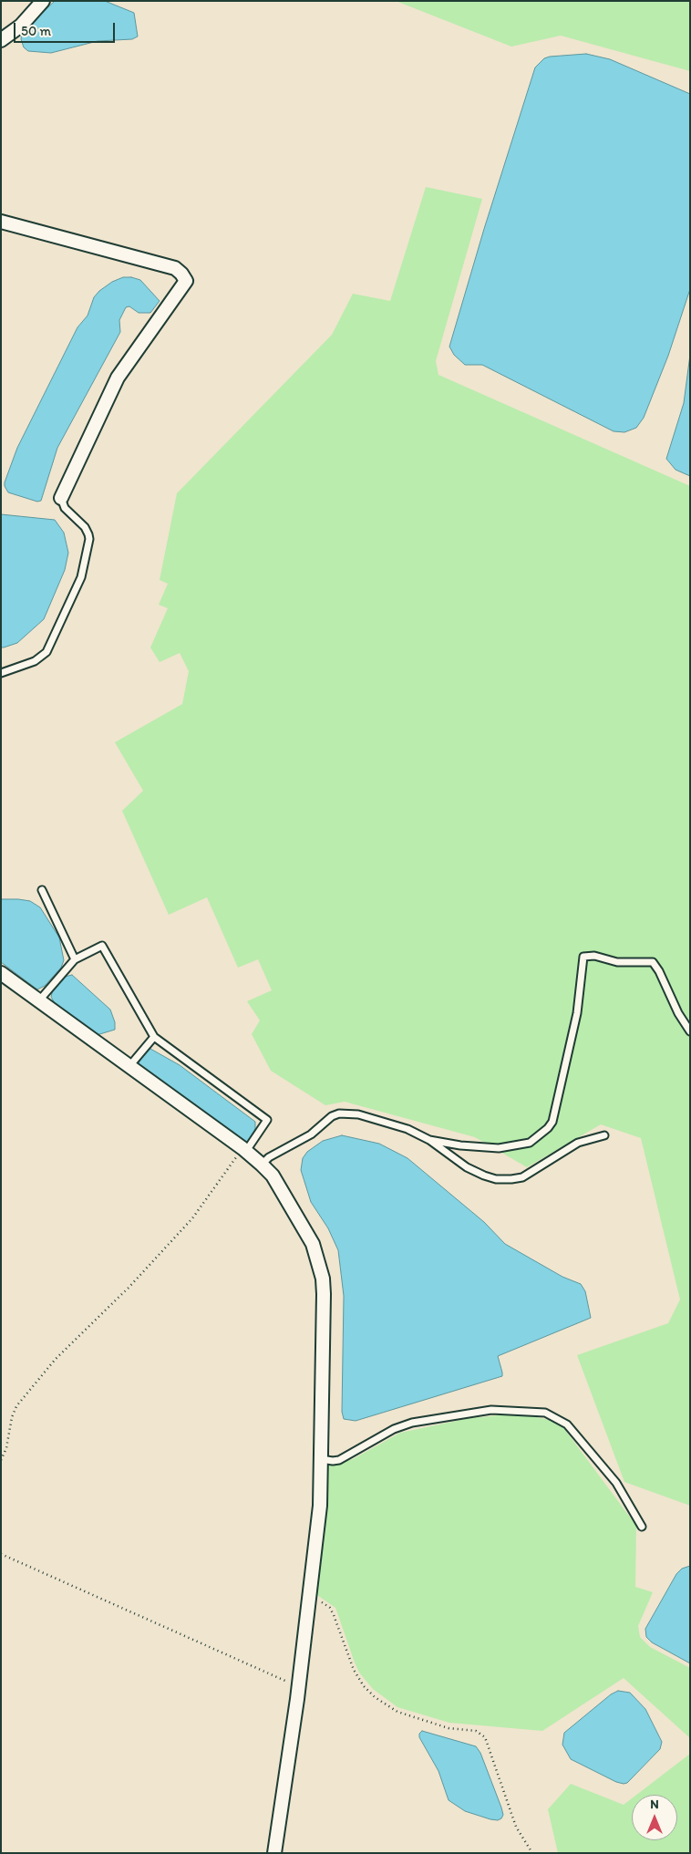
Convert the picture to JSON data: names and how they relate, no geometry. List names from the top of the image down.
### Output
{
  "scale_bar": "50 m",
  "north": "top"
}
